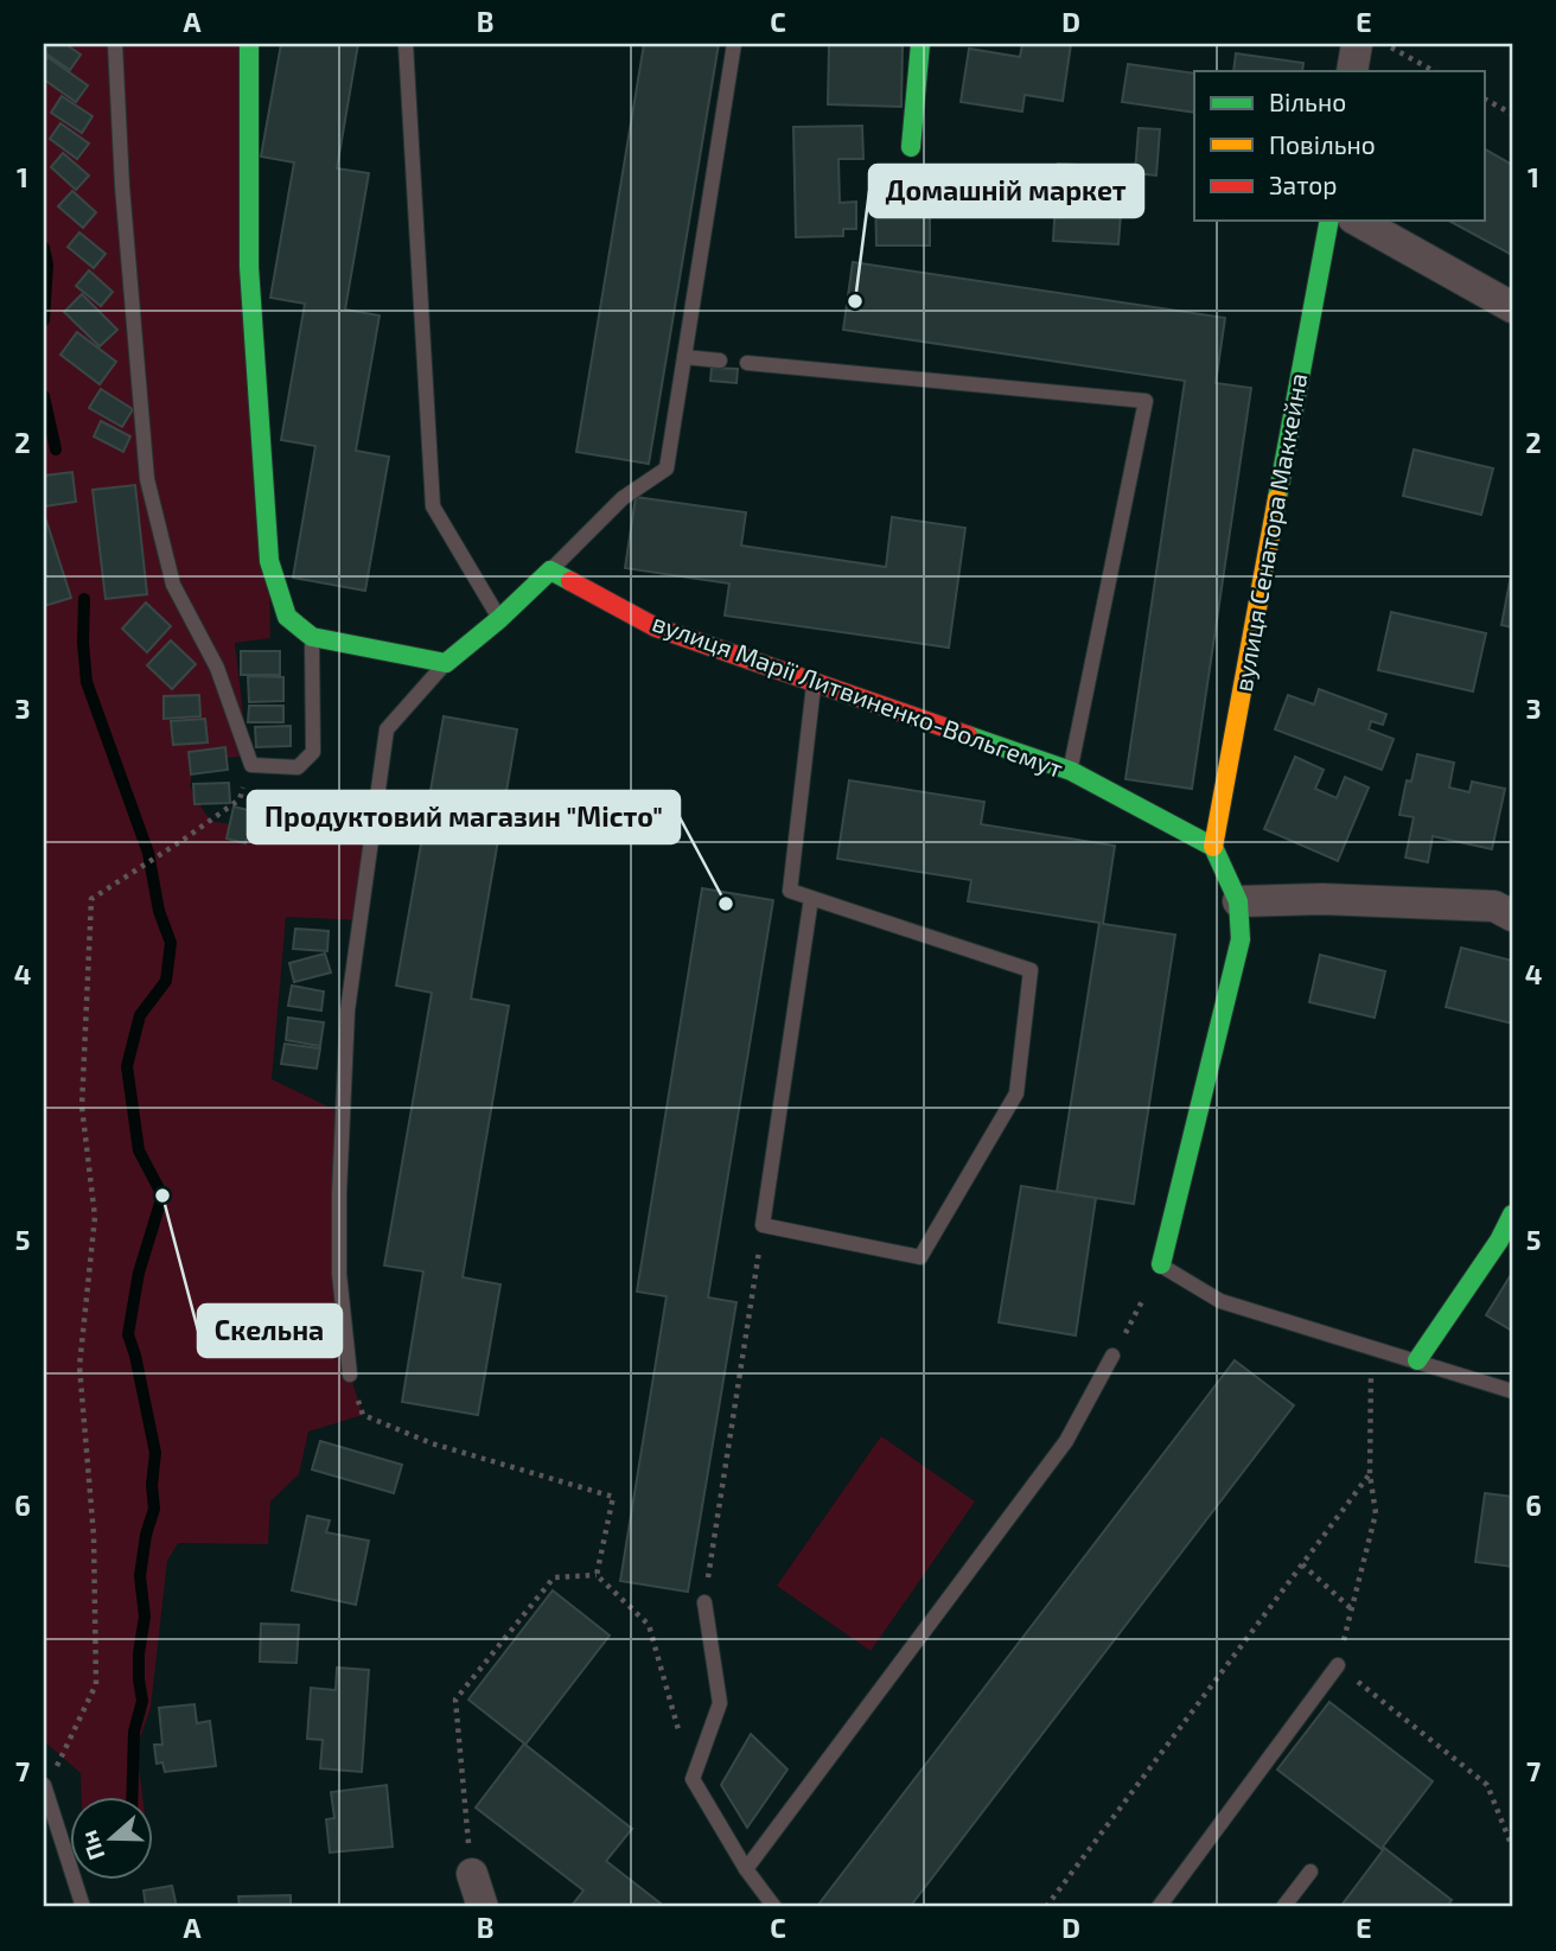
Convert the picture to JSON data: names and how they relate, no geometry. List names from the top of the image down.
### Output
{
  "streets": {
    "street": ["вулиця Сенатора Маккейна", "вулиця Марії Литвиненко-Вольгемут"]
  },
  "crossings": [
    ["вулиця Сенатора Маккейна", "вулиця Марії Литвиненко-Вольгемут"]
  ],
  "places": ["Домашній маркет", "Продуктовий магазин \"Місто\"", "Скельна"],
  "legend": ["Вільно", "Повільно", "Затор"],
  "north": "left",
  "grid": {
    "columns": [
      "A",
      "B",
      "C",
      "D",
      "E"
    ],
    "rows": [
      "1",
      "2",
      "3",
      "4",
      "5",
      "6",
      "7"
    ]
  }
}
